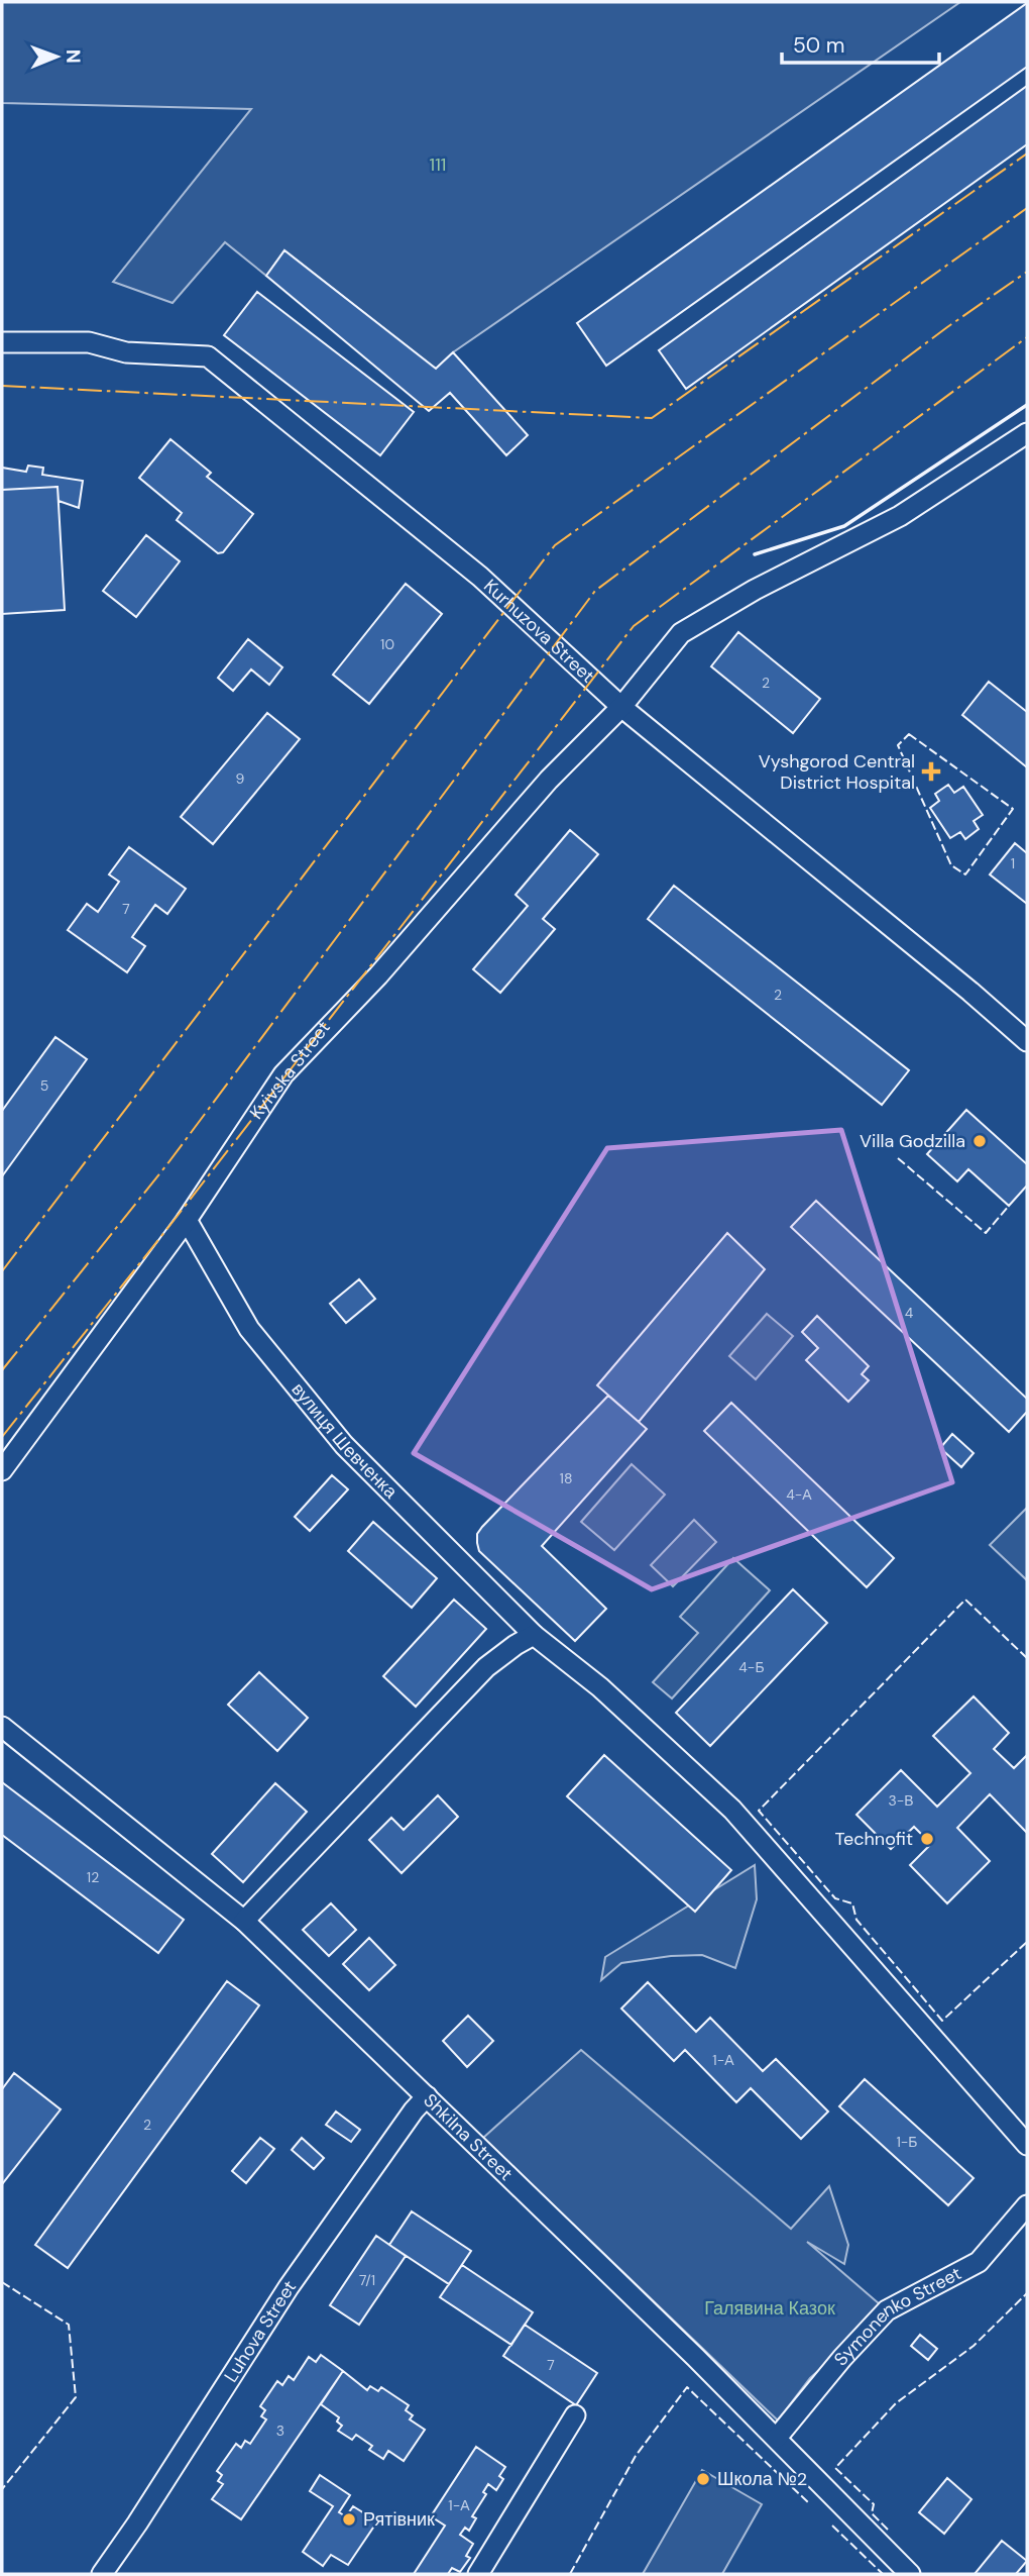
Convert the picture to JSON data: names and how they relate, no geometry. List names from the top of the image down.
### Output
{
  "streets": {
    "street": [
      "Kurhuzova Street",
      "Kyivska Street",
      "вулиця Шевченка",
      "Shkilna Street",
      "Symonenko Street",
      "Luhova Street"
    ]
  },
  "crossings": [
    ["Kurhuzova Street", "Kyivska Street"],
    ["Kyivska Street", "вулиця Шевченка"],
    ["Shkilna Street", "Symonenko Street"],
    ["Shkilna Street", "Luhova Street"]
  ],
  "parks": ["111", "Галявина Казок"],
  "places": {
    "health": ["Vyshgorod Central District Hospital"],
    "other": [
      "Villa Godzilla",
      "Technofit",
      "Школа №2",
      "Рятівник"
    ]
  },
  "house_numbers": [
    "10",
    "2",
    "9",
    "1",
    "7",
    "2",
    "5",
    "4",
    "18",
    "4-А",
    "4-Б",
    "3-В",
    "12",
    "1-А",
    "2",
    "1-Б",
    "7/1",
    "7",
    "3",
    "1-А"
  ],
  "scale_bar": "50 m",
  "north": "right"
}
